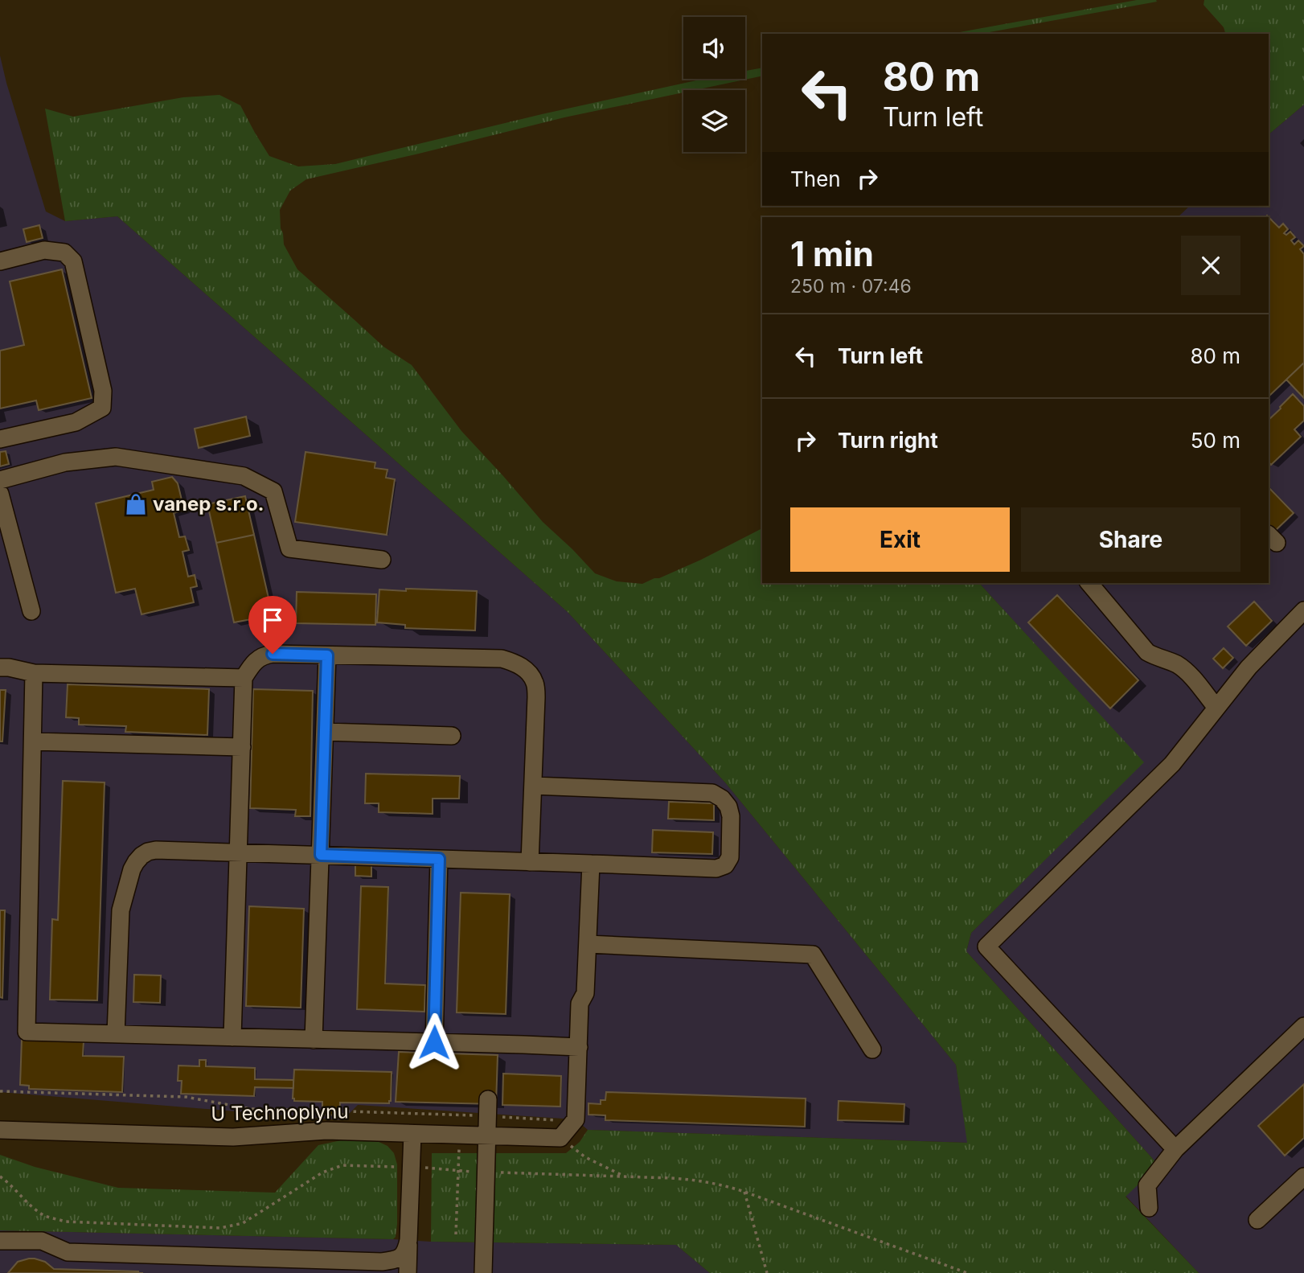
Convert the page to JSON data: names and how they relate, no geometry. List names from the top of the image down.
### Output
{
  "streets": {
    "street": ["U Technoplynu"]
  },
  "places": {
    "shop": ["vanep s.r.o."]
  },
  "page": {
    "turn": ["80 m", "Turn left"],
    "then": "Then",
    "heading": ["1 min", "250 m · 07:46"],
    "list": [
      {
        "name": "Turn left",
        "value": "80 m"
      },
      {
        "name": "Turn right",
        "value": "50 m"
      }
    ],
    "buttons": ["Exit", "Share"]
  }
}
